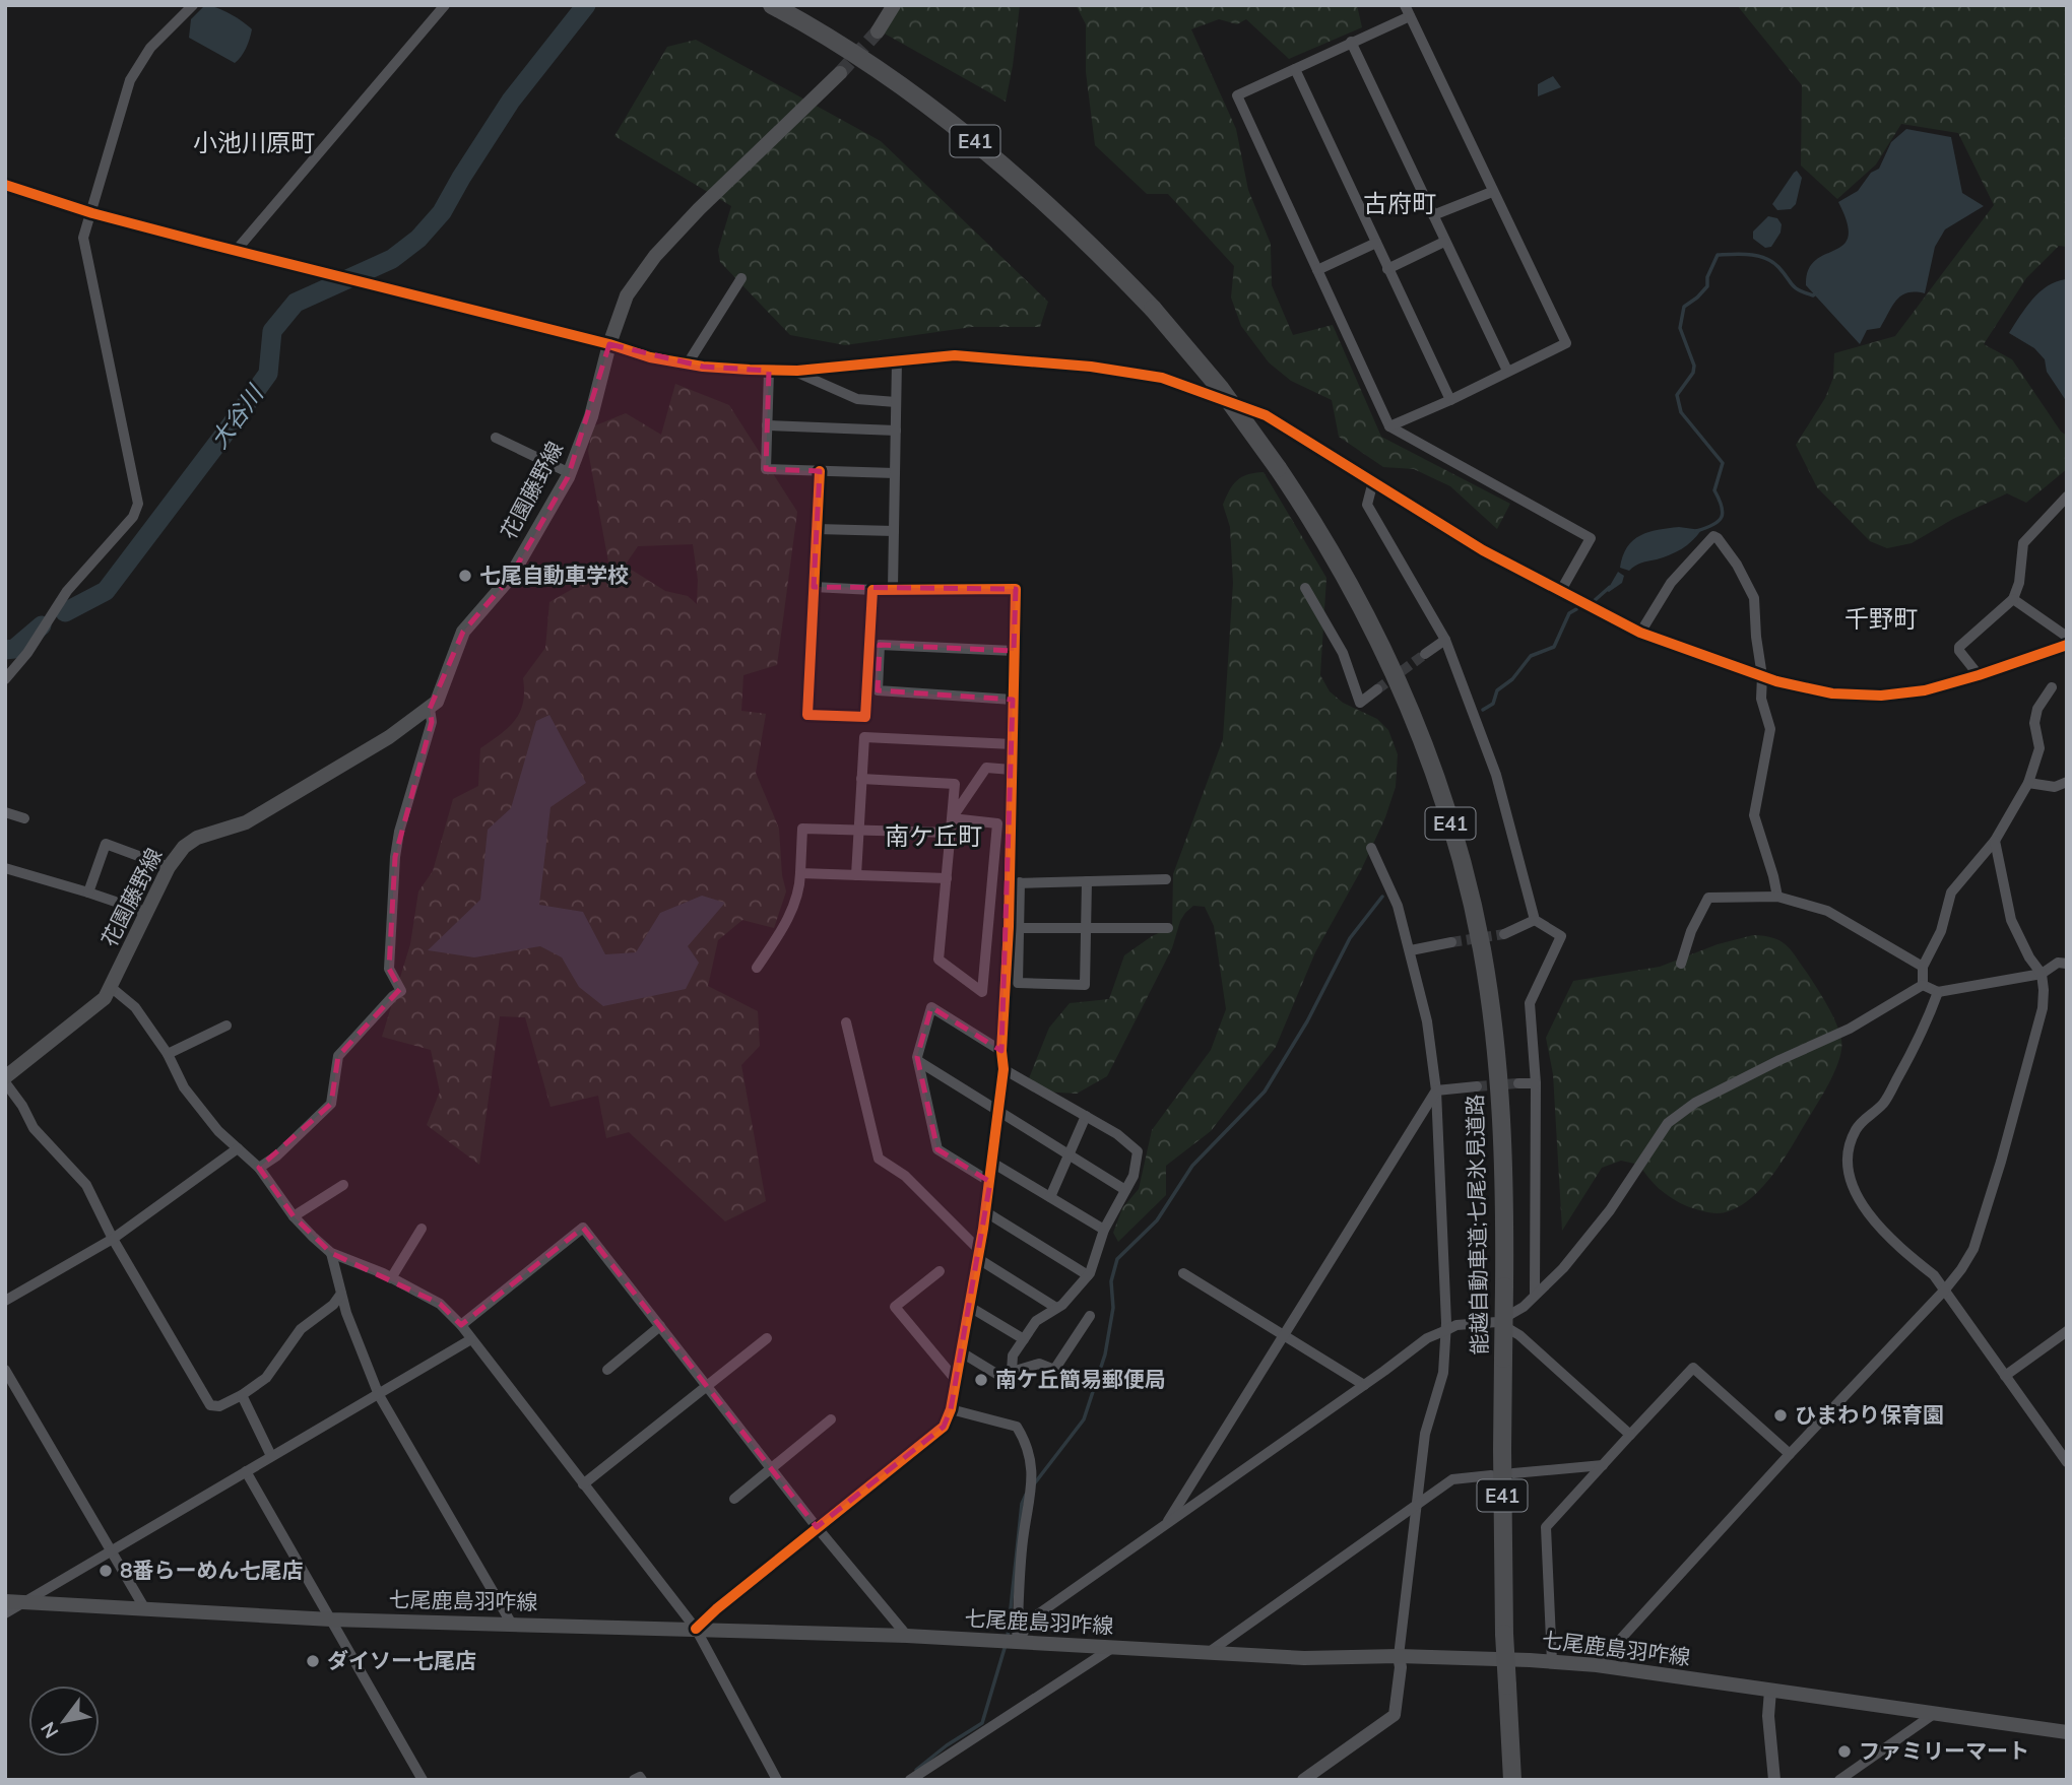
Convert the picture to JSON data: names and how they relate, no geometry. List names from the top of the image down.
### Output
{
  "streets": {
    "highway": ["E41", "能越自動車道;七尾氷見道路"],
    "main road": ["花園藤野線", "七尾鹿島羽咋線"]
  },
  "districts": [
    "小池川原町",
    "古府町",
    "千野町",
    "南ケ丘町"
  ],
  "water": ["大谷川"],
  "places": [
    "七尾自動車学校",
    "南ケ丘簡易郵便局",
    "ひまわり保育園",
    "8番らーめん七尾店",
    "ダイソー七尾店",
    "ファミリーマート"
  ],
  "north": "bottom left"
}
